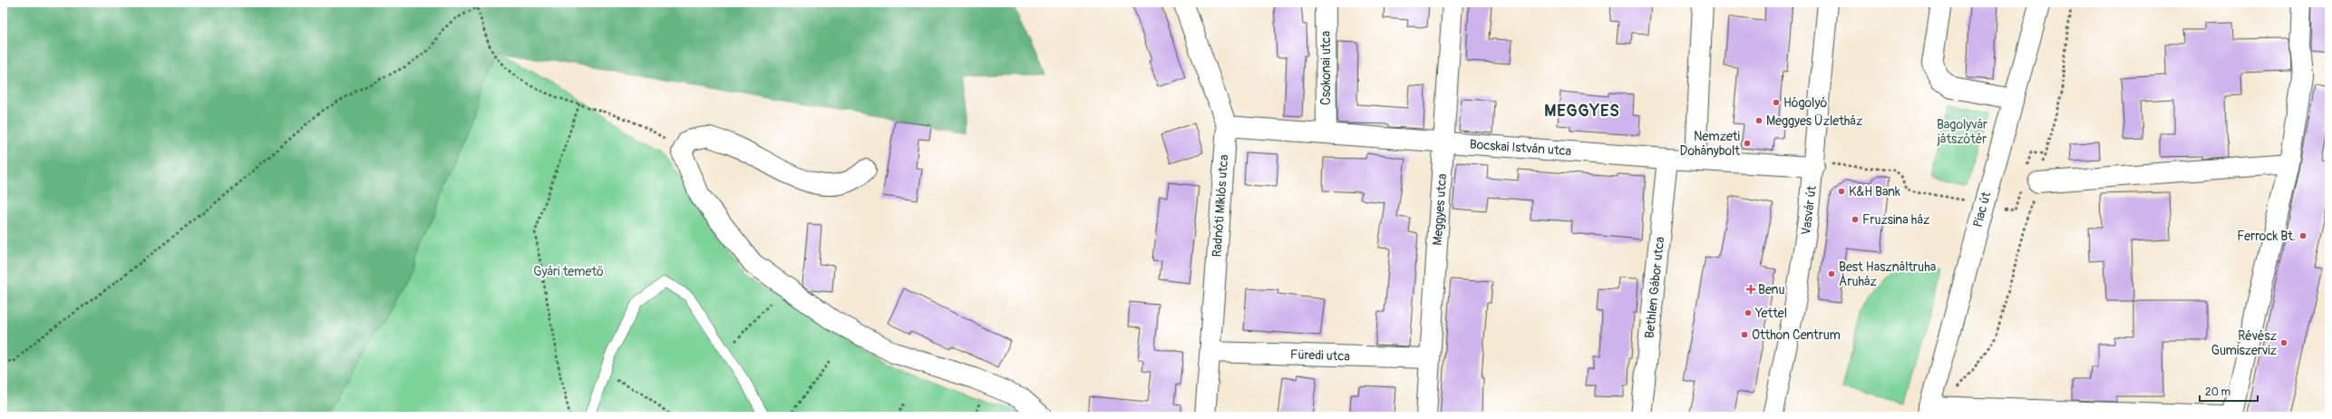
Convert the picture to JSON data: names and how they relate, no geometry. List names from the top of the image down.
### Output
{
  "streets": {
    "street": [
      "Csokonai utca",
      "Bocskai István utca",
      "Radnóti Miklós utca",
      "Meggyes utca",
      "Piac út",
      "Vasvár út",
      "Bethlen Gábor utca",
      "Füredi utca"
    ]
  },
  "crossings": [
    ["Csokonai utca", "Bocskai István utca"],
    ["Bocskai István utca", "Radnóti Miklós utca"],
    ["Bocskai István utca", "Meggyes utca"],
    ["Bocskai István utca", "Vasvár út"],
    ["Bocskai István utca", "Bethlen Gábor utca"],
    ["Radnóti Miklós utca", "Füredi utca"],
    ["Meggyes utca", "Füredi utca"]
  ],
  "districts": ["MEGGYES"],
  "parks": ["Bagolyvár játszótér", "Gyári temető"],
  "places": {
    "other": [
      "Hógolyó",
      "Meggyes Üzletház",
      "Nemzeti Dohánybolt",
      "K&H Bank",
      "Fruzsina ház",
      "Ferrock Bt.",
      "Best Használtruha Áruház",
      "Yettel",
      "Otthon Centrum",
      "Révész Gumiszerviz"
    ],
    "health": ["Benu"]
  },
  "scale_bar": "20 m"
}
